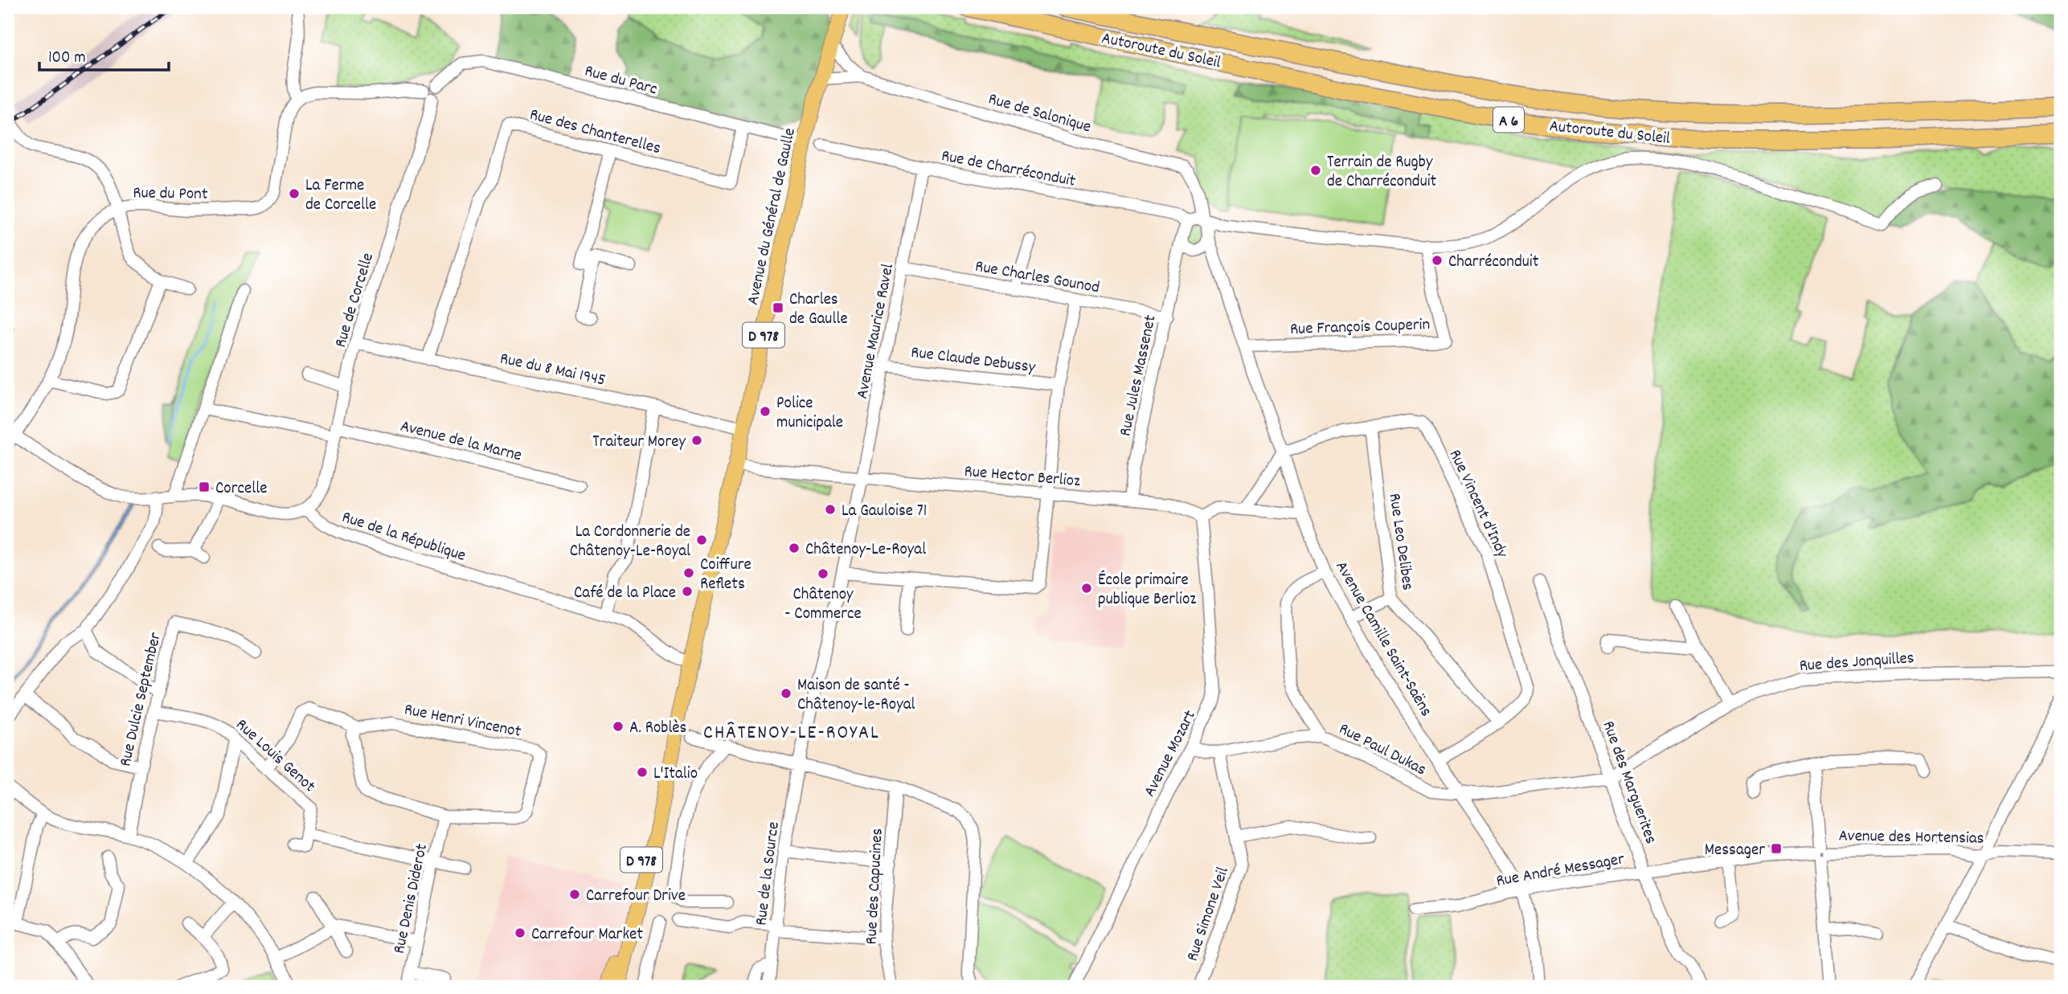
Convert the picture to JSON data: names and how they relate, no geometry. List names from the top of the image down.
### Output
{
  "streets": {
    "highway": ["Autoroute du Soleil", "A 6"],
    "main road": ["Avenue du Général de Gaulle", "D 978"],
    "street": [
      "Rue du Parc",
      "Rue de Salonique",
      "Rue des Chanterelles",
      "Rue de Charréconduit",
      "Rue du Pont",
      "Rue Charles Gounod",
      "Rue de Corcelle",
      "Rue François Couperin",
      "Avenue Maurice Ravel",
      "Rue Claude Debussy",
      "Rue du 8 Mai 1945",
      "Rue Jules Massenet",
      "Avenue de la Marne",
      "Rue Hector Berlioz",
      "Rue Vincent d'Indy",
      "Rue de la République",
      "Rue Leo Delibes",
      "Avenue Camille Saint-Saëns",
      "Rue des Jonquilles",
      "Rue Dulcie September",
      "Rue Henri Vincenot",
      "Rue Paul Dukas",
      "Avenue Mozart",
      "Rue Louis Genot",
      "Rue des Marguerites",
      "Avenue des Hortensias",
      "Rue André Messager",
      "Rue de la Source",
      "Rue des Capucines",
      "Rue Denis Diderot",
      "Rue Simone Veil"
    ]
  },
  "crossings": [
    ["Rue du Parc", "Rue des Chanterelles"],
    ["Rue du Parc", "Avenue du Général de Gaulle"],
    ["Rue du Parc", "Rue de Corcelle"],
    ["Rue de Salonique", "Rue de Charréconduit"],
    ["Rue de Salonique", "Avenue du Général de Gaulle"],
    ["Rue de Salonique", "Rue Jules Massenet"],
    ["Rue de Salonique", "Avenue Camille Saint-Saëns"],
    ["Rue des Chanterelles", "Rue du 8 Mai 1945"],
    ["Rue de Charréconduit", "Avenue Maurice Ravel"],
    ["Rue de Charréconduit", "Rue Jules Massenet"],
    ["Rue de Charréconduit", "Avenue Camille Saint-Saëns"],
    ["Avenue du Général de Gaulle", "Rue du 8 Mai 1945"],
    ["Avenue du Général de Gaulle", "Rue Hector Berlioz"],
    ["Avenue du Général de Gaulle", "Rue de la République"],
    ["Rue Charles Gounod", "Avenue Maurice Ravel"],
    ["Rue Charles Gounod", "Rue Jules Massenet"],
    ["Rue de Corcelle", "Rue du 8 Mai 1945"],
    ["Rue de Corcelle", "Avenue de la Marne"],
    ["Rue de Corcelle", "Rue de la République"],
    ["Rue François Couperin", "Avenue Camille Saint-Saëns"],
    ["Avenue Maurice Ravel", "Rue Claude Debussy"],
    ["Avenue Maurice Ravel", "Rue Hector Berlioz"],
    ["Avenue Maurice Ravel", "Rue de la Source"],
    ["Rue Jules Massenet", "Rue Hector Berlioz"],
    ["Rue Jules Massenet", "Avenue Camille Saint-Saëns"],
    ["Rue Hector Berlioz", "Avenue Mozart"],
    ["Rue Vincent d'Indy", "Rue Leo Delibes"],
    ["Rue Vincent d'Indy", "Avenue Camille Saint-Saëns"],
    ["Avenue Camille Saint-Saëns", "Rue Paul Dukas"],
    ["Avenue Camille Saint-Saëns", "Rue André Messager"],
    ["Rue des Jonquilles", "Rue Paul Dukas"],
    ["Rue des Jonquilles", "Rue des Marguerites"],
    ["Rue Dulcie September", "Rue Louis Genot"],
    ["Rue Henri Vincenot", "Rue Denis Diderot"],
    ["Rue Paul Dukas", "Avenue Mozart"],
    ["Rue Paul Dukas", "Rue des Marguerites"],
    ["Rue Paul Dukas", "Rue Simone Veil"],
    ["Rue des Marguerites", "Rue André Messager"],
    ["Avenue des Hortensias", "Rue André Messager"]
  ],
  "districts": ["CHÂTENOY-LE-ROYAL"],
  "places": {
    "other": [
      "Terrain de Rugby de Charréconduit",
      "La Ferme de Corcelle",
      "Charréconduit",
      "Police municipale",
      "Traiteur Morey",
      "La Gauloise 71",
      "La Cordonnerie de Châtenoy-Le-Royal",
      "Châtenoy-Le-Royal",
      "Coiffure Reflets",
      "Châtenoy - Commerce",
      "École primaire publique Berlioz",
      "Café de la Place",
      "Maison de santé - Châtenoy-le-Royal",
      "A. Roblès",
      "L'Italio",
      "Carrefour Drive",
      "Carrefour Market"
    ],
    "transit": ["Charles de Gaulle", "Corcelle", "Messager"]
  },
  "scale_bar": "100 m"
}
